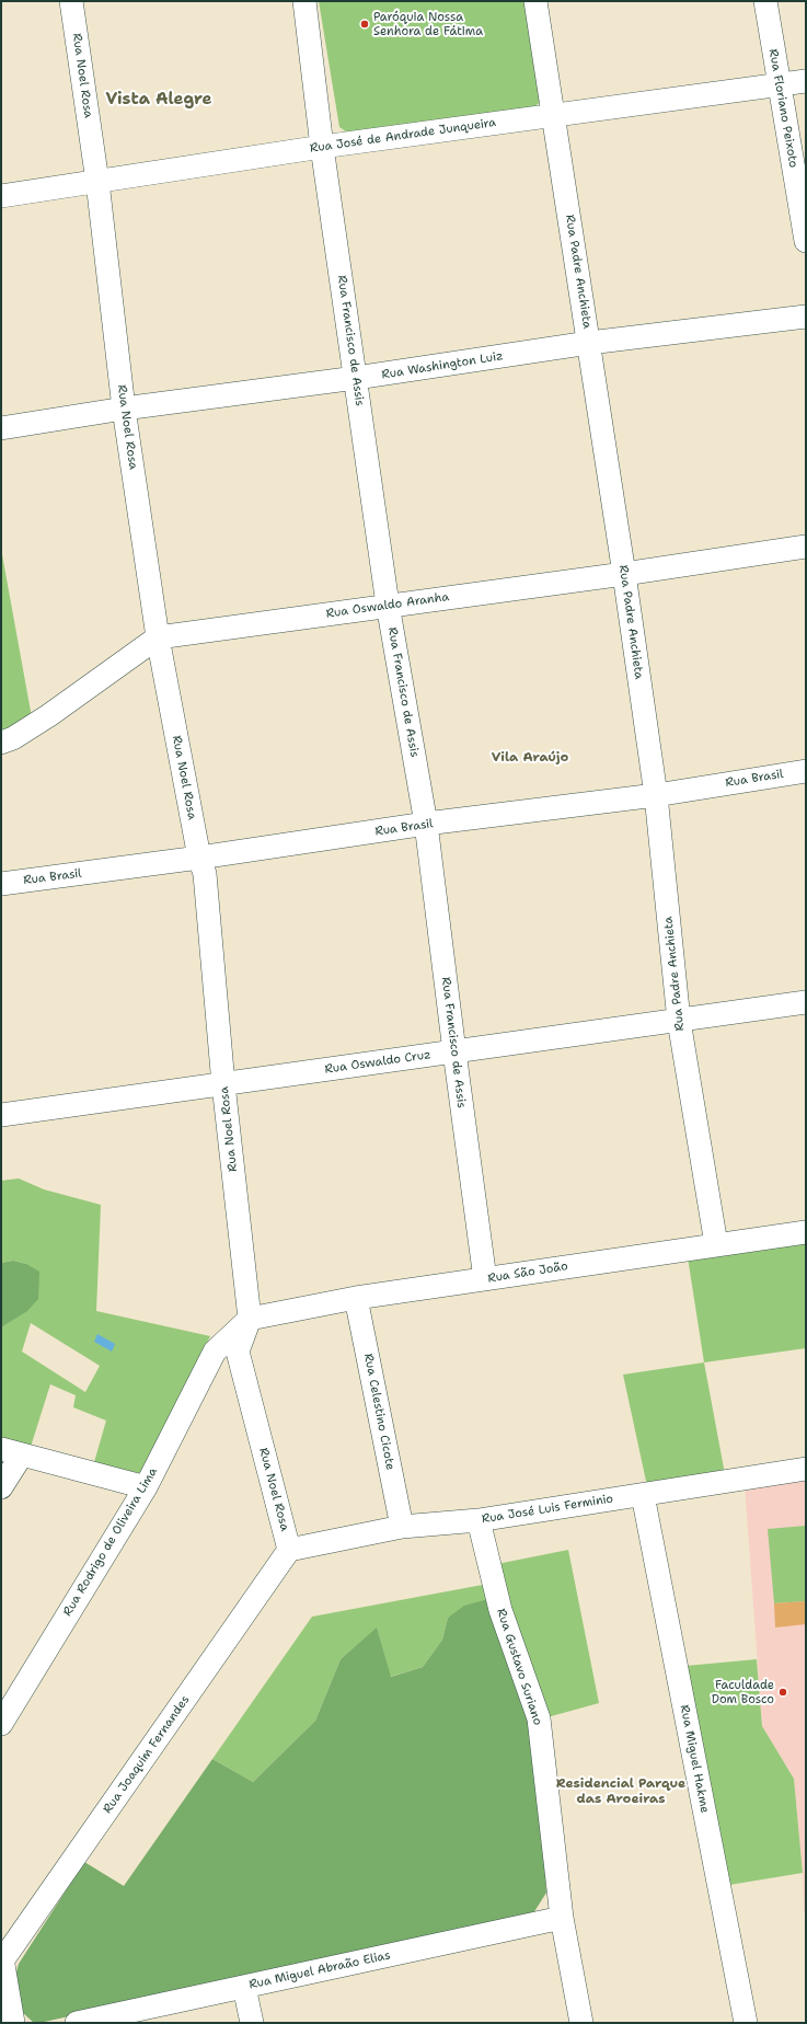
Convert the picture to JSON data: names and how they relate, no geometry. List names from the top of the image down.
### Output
{
  "streets": {
    "street": [
      "Rua Noel Rosa",
      "Rua Floriano Peixoto",
      "Rua José de Andrade Junqueira",
      "Rua Padre Anchieta",
      "Rua Francisco de Assis",
      "Rua Washington Luiz",
      "Rua Oswaldo Aranha",
      "Rua Brasil",
      "Rua Oswaldo Cruz",
      "Rua São João",
      "Rua Celestino Cicote",
      "Rua José Luis Ferminio",
      "Rua Rodrigo de Oliveira Lima",
      "Rua Gustavo Suriano",
      "Rua Joaquim Fernandes",
      "Rua Miguel Hakme",
      "Rua Miguel Abraão Elias"
    ]
  },
  "crossings": [
    ["Rua Noel Rosa", "Rua José de Andrade Junqueira"],
    ["Rua Noel Rosa", "Rua Washington Luiz"],
    ["Rua Noel Rosa", "Rua Oswaldo Aranha"],
    ["Rua Noel Rosa", "Rua Brasil"],
    ["Rua Noel Rosa", "Rua Oswaldo Cruz"],
    ["Rua Noel Rosa", "Rua São João"],
    ["Rua Noel Rosa", "Rua José Luis Ferminio"],
    ["Rua Noel Rosa", "Rua Rodrigo de Oliveira Lima"],
    ["Rua Noel Rosa", "Rua Joaquim Fernandes"],
    ["Rua Floriano Peixoto", "Rua José de Andrade Junqueira"],
    ["Rua José de Andrade Junqueira", "Rua Padre Anchieta"],
    ["Rua José de Andrade Junqueira", "Rua Francisco de Assis"],
    ["Rua Padre Anchieta", "Rua Washington Luiz"],
    ["Rua Padre Anchieta", "Rua Oswaldo Aranha"],
    ["Rua Padre Anchieta", "Rua Brasil"],
    ["Rua Padre Anchieta", "Rua Oswaldo Cruz"],
    ["Rua Padre Anchieta", "Rua São João"],
    ["Rua Francisco de Assis", "Rua Washington Luiz"],
    ["Rua Francisco de Assis", "Rua Oswaldo Aranha"],
    ["Rua Francisco de Assis", "Rua Brasil"],
    ["Rua Francisco de Assis", "Rua Oswaldo Cruz"],
    ["Rua Francisco de Assis", "Rua São João"],
    ["Rua São João", "Rua Celestino Cicote"],
    ["Rua São João", "Rua Rodrigo de Oliveira Lima"],
    ["Rua Celestino Cicote", "Rua José Luis Ferminio"],
    ["Rua José Luis Ferminio", "Rua Gustavo Suriano"],
    ["Rua José Luis Ferminio", "Rua Joaquim Fernandes"],
    ["Rua José Luis Ferminio", "Rua Miguel Hakme"],
    ["Rua Gustavo Suriano", "Rua Miguel Abraão Elias"]
  ],
  "districts": ["Vista Alegre", "Vila Araújo", "Residencial Parque das Aroeiras"],
  "places": ["Paróquia Nossa Senhora de Fátima", "Faculdade Dom Bosco"]
}
